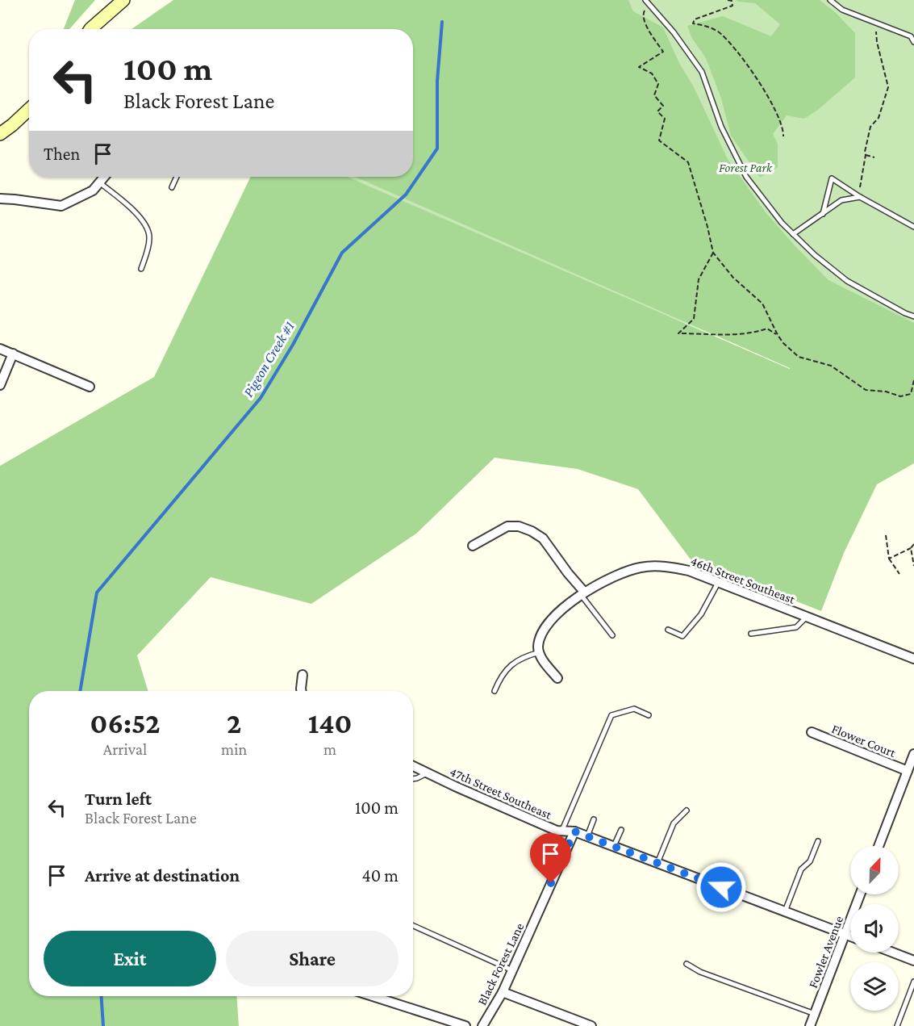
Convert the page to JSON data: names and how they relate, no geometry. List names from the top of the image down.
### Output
{
  "streets": {
    "street": [
      "46th Street Southeast",
      "Flower Court",
      "47th Street Southeast",
      "Fowler Avenue",
      "Black Forest Lane"
    ]
  },
  "crossings": [
    ["47th Street Southeast", "Fowler Avenue"],
    ["47th Street Southeast", "Black Forest Lane"]
  ],
  "water": ["Pigeon Creek #1"],
  "parks": ["Forest Park"],
  "north": "top right",
  "page": {
    "turn": ["100 m", "Black Forest Lane"],
    "then": "Then",
    "eta": [
      "06:52",
      "Arrival",
      "2",
      "min",
      "140",
      "m"
    ],
    "list": [
      {
        "name": "Turn left",
        "note": "Black Forest Lane",
        "value": "100 m"
      },
      {
        "name": "Arrive at destination",
        "value": "40 m"
      }
    ],
    "buttons": ["Exit", "Share"]
  }
}
